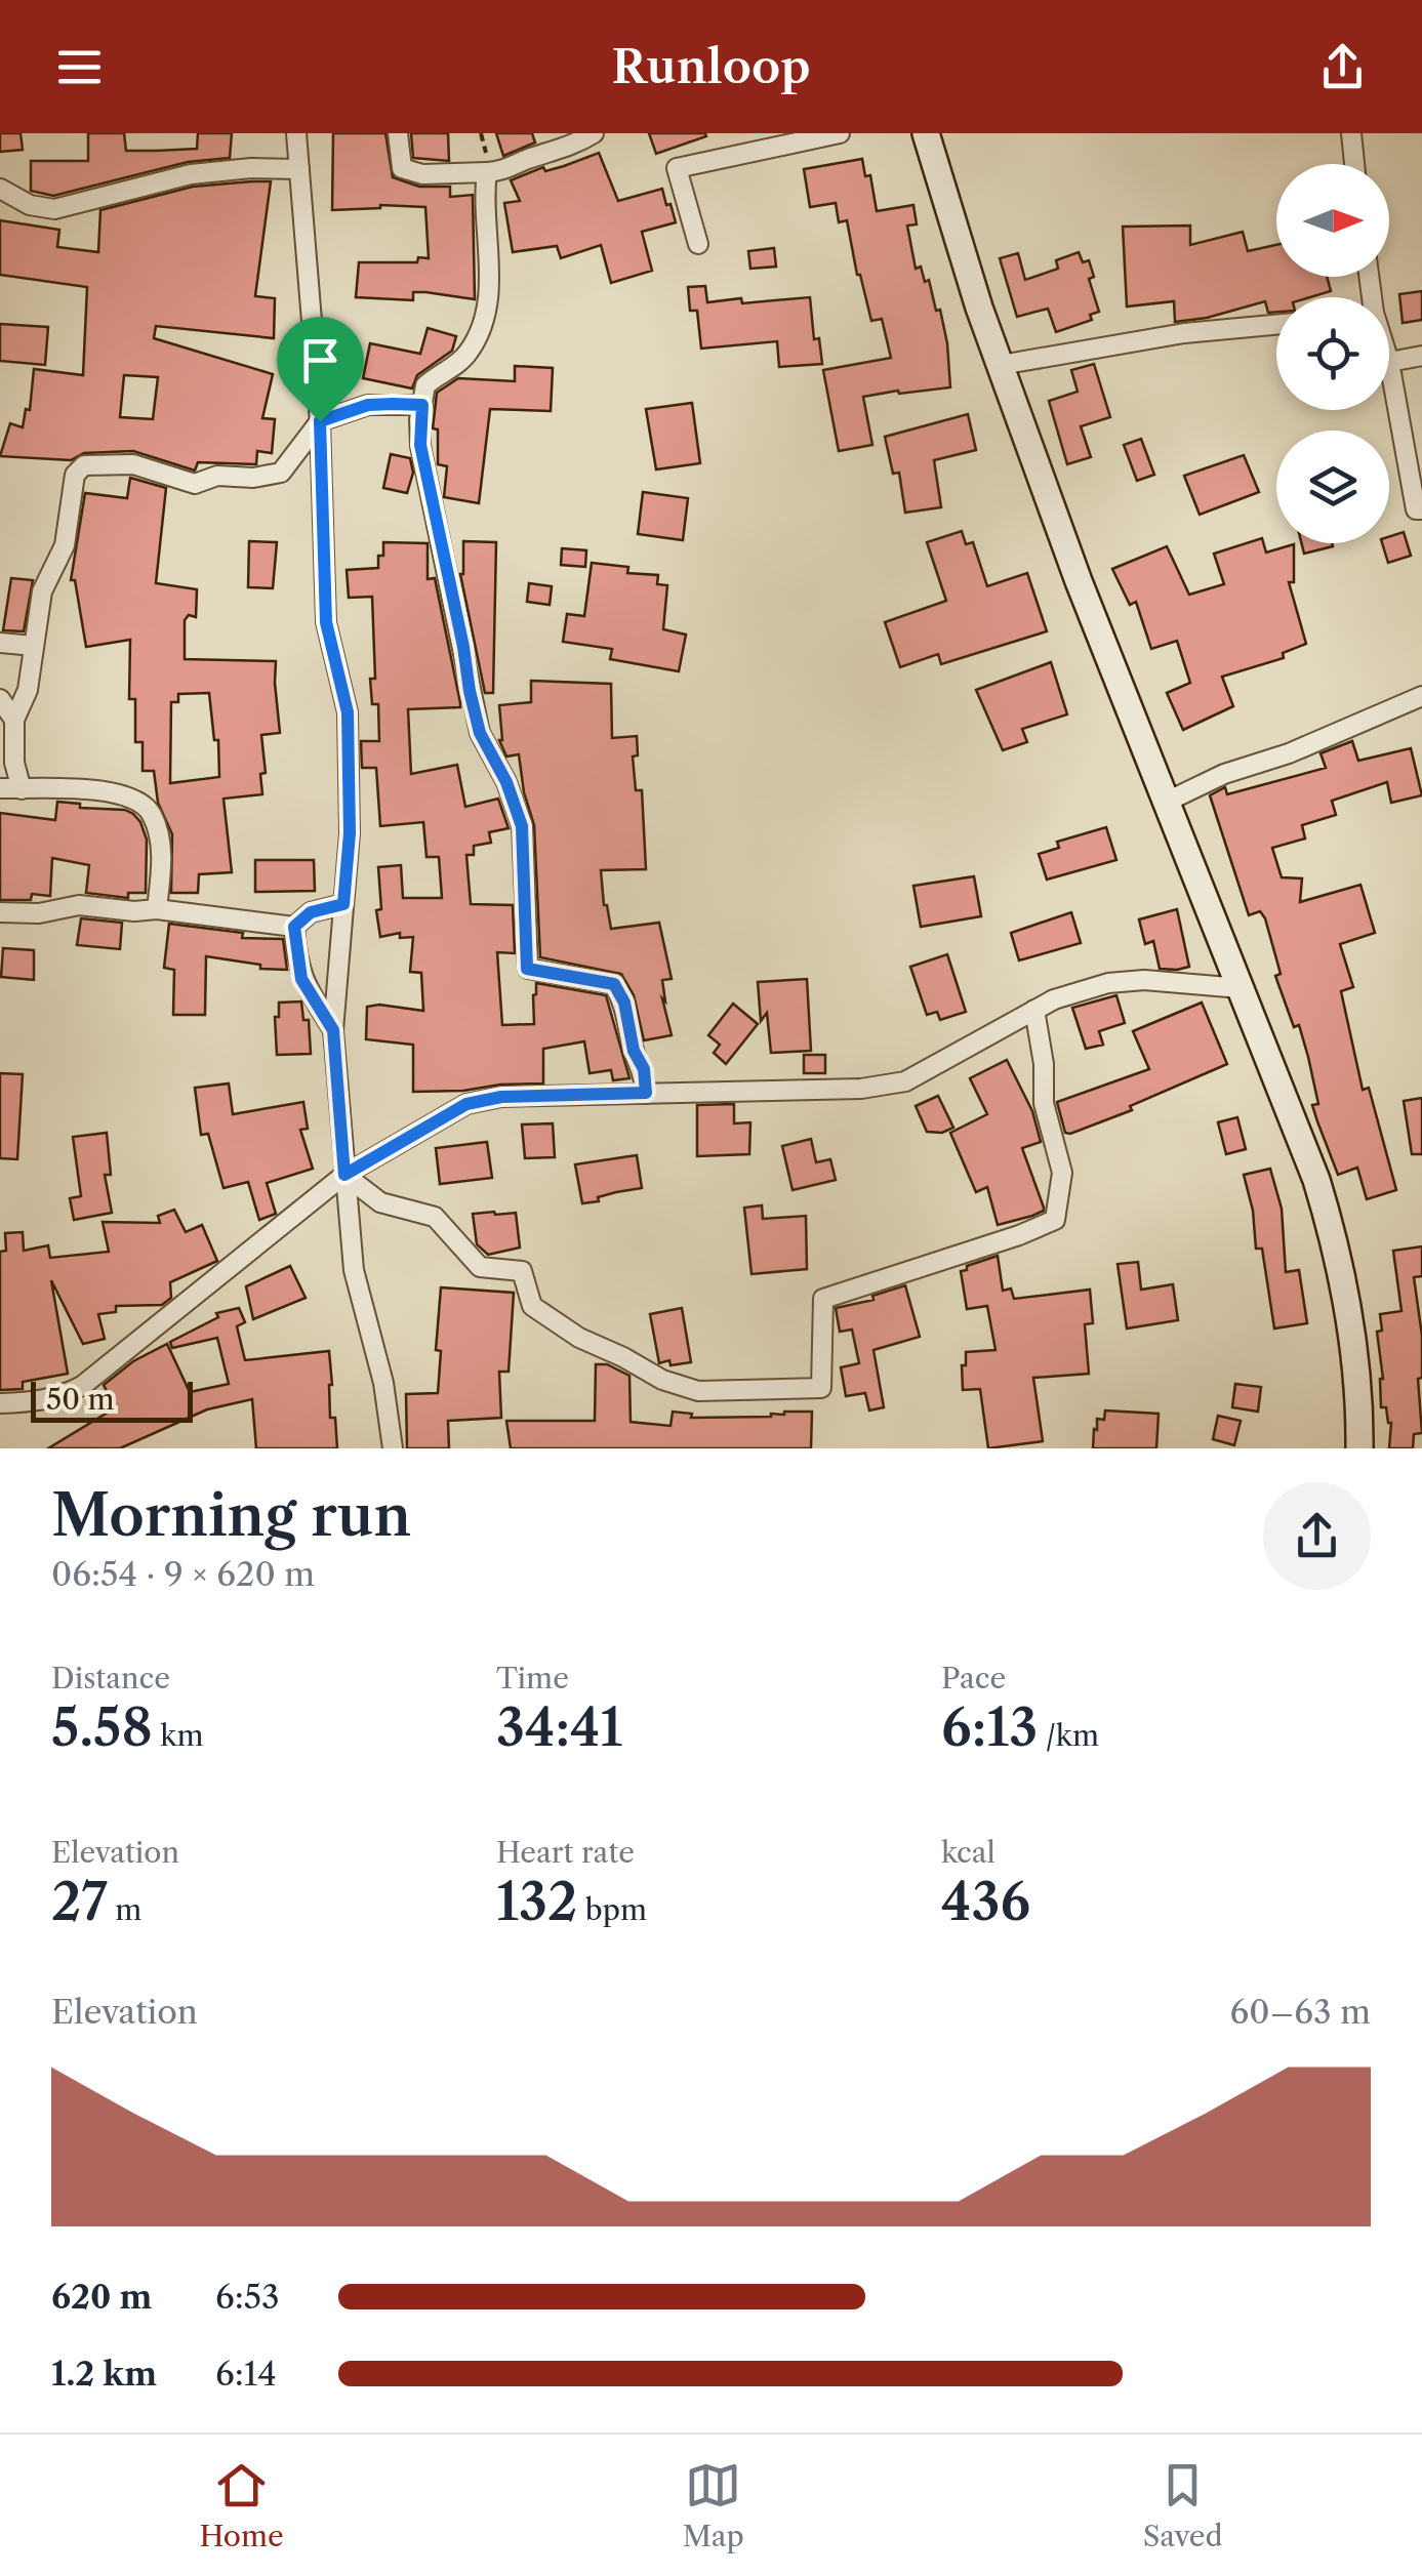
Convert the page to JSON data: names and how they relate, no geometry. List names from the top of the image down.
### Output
{
  "scale_bar": "50 m",
  "north": "right",
  "page": {
    "header": "Runloop",
    "scale": "50 m",
    "heading": ["Morning run", "06:54 · 9 × 620 m"],
    "stats": [
      ["Distance", "5.58 km"],
      ["Time", "34:41"],
      ["Pace", "6:13 /km"],
      ["Elevation", "27 m"],
      ["Heart rate", "132 bpm"],
      ["kcal", "436"]
    ],
    "chart": ["Elevation", "60–63 m"],
    "list": [
      {
        "name": "620 m",
        "note": "6:53"
      },
      {
        "name": "1.2 km",
        "note": "6:14"
      }
    ],
    "tabs": ["Home", "Map", "Saved"]
  }
}
